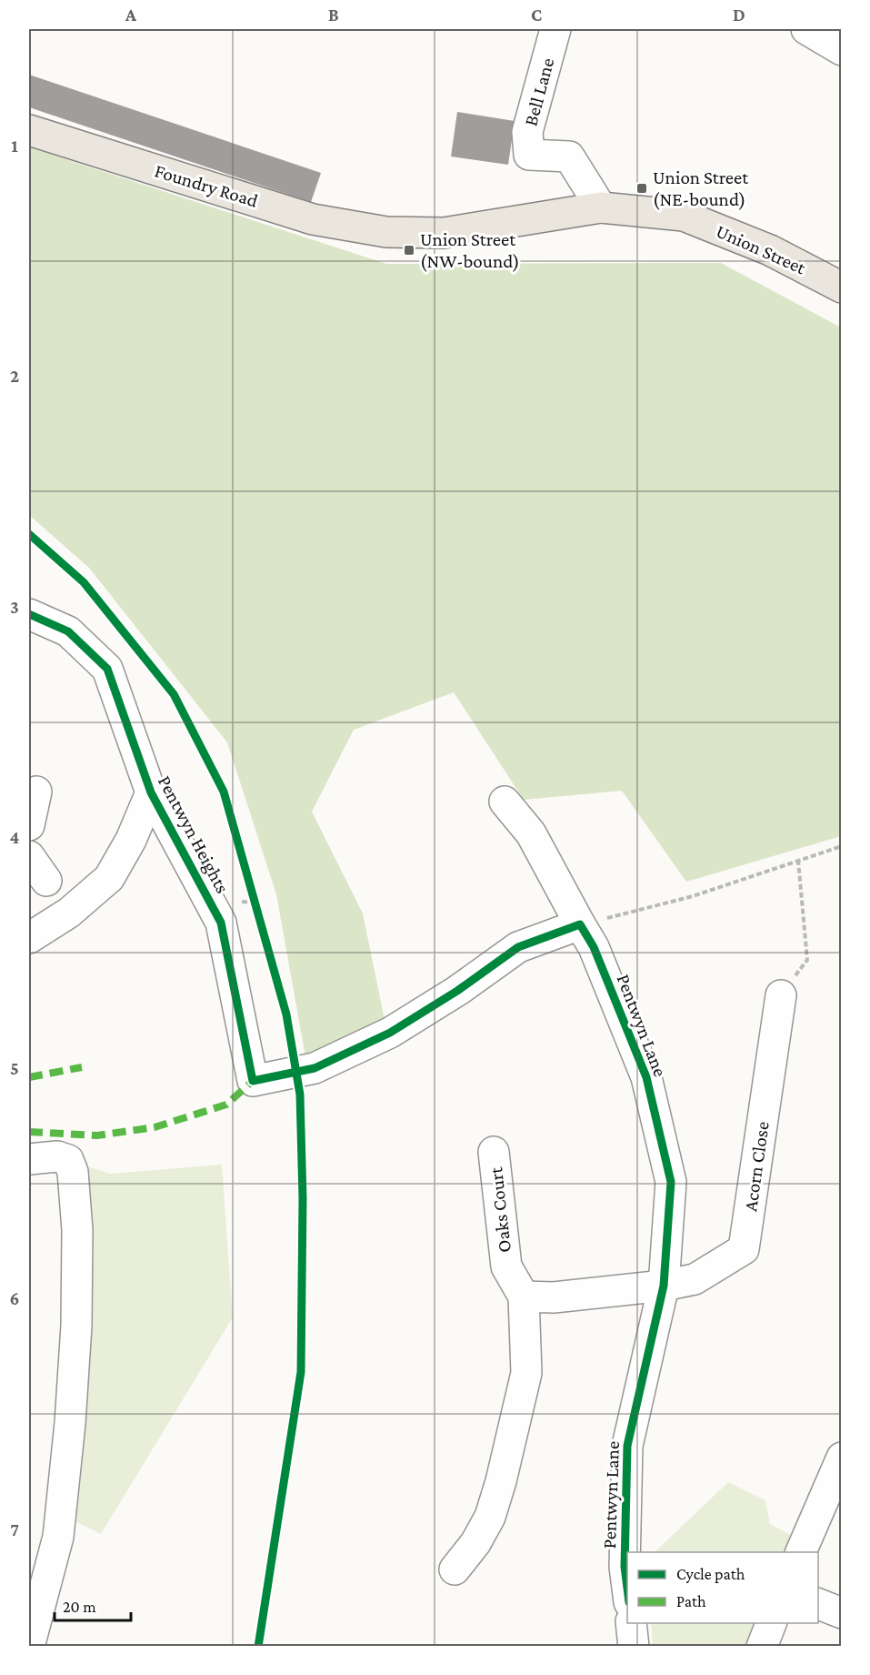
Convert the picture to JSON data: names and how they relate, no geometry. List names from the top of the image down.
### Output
{
  "streets": {
    "main road": ["Foundry Road", "Union Street"],
    "street": [
      "Bell Lane",
      "Pentwyn Heights",
      "Pentwyn Lane",
      "Acorn Close",
      "Oaks Court"
    ]
  },
  "crossings": [
    ["Bell Lane", "Union Street"],
    ["Foundry Road", "Union Street"],
    ["Pentwyn Heights", "Pentwyn Lane"],
    ["Pentwyn Lane", "Acorn Close"]
  ],
  "places": {
    "transit": ["Union Street (NE-bound)", "Union Street (NW-bound)"]
  },
  "legend": ["Cycle path", "Path"],
  "scale_bar": "20 m",
  "grid": {
    "columns": [
      "A",
      "B",
      "C",
      "D"
    ],
    "rows": [
      "1",
      "2",
      "3",
      "4",
      "5",
      "6",
      "7"
    ]
  }
}
